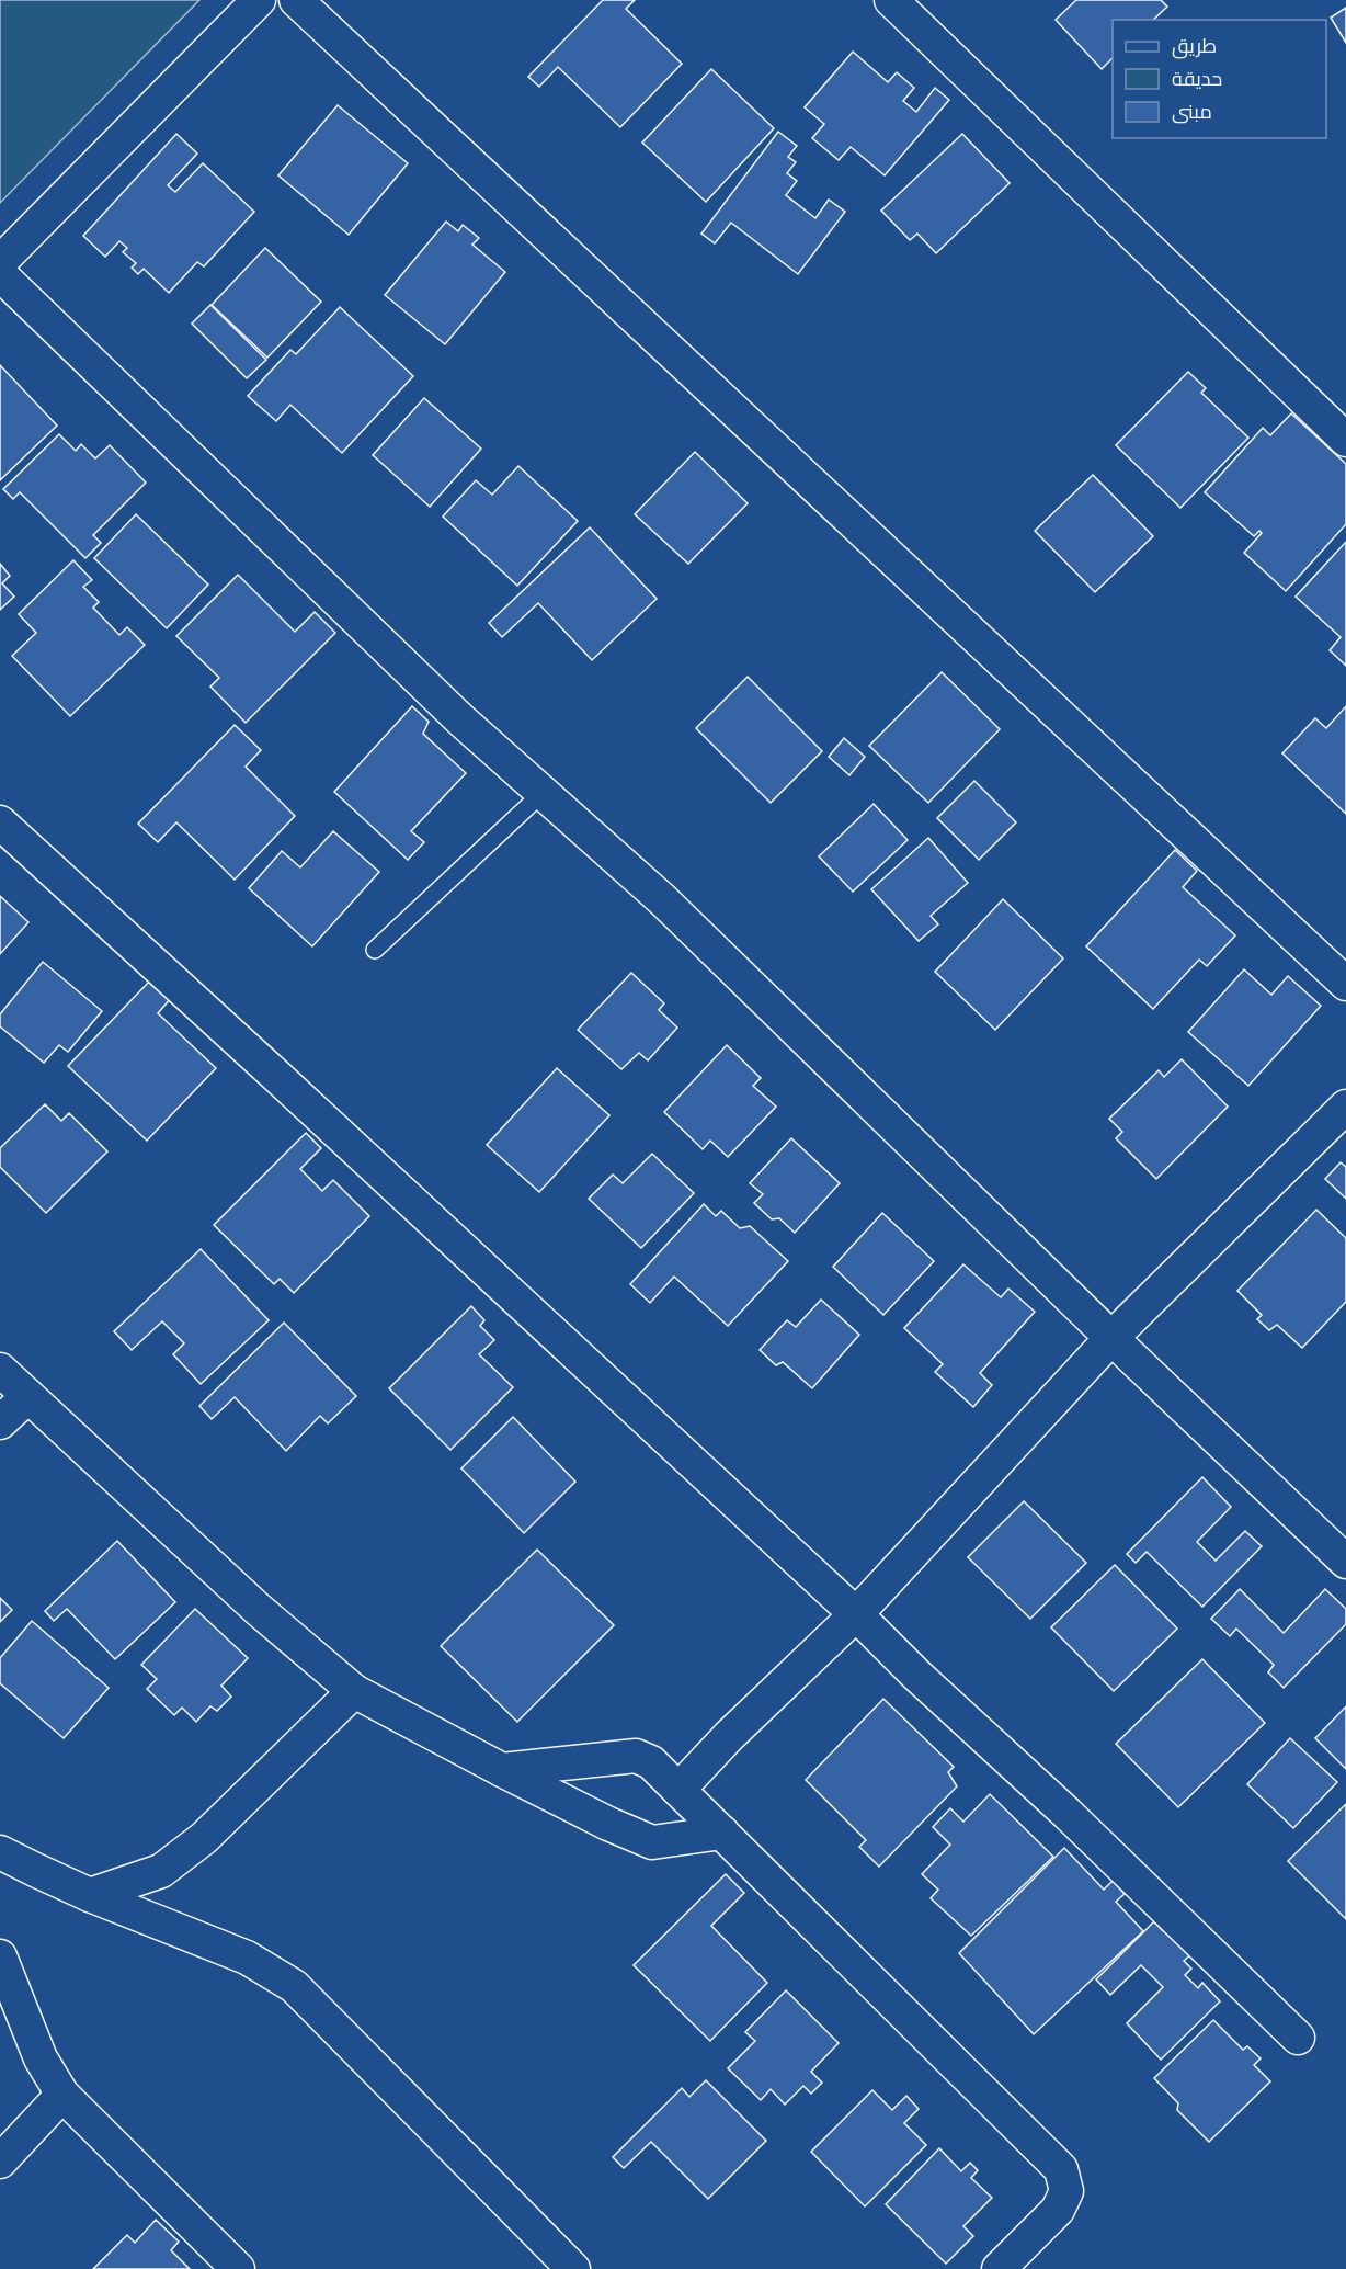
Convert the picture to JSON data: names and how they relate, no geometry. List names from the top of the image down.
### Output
{
  "legend": ["طريق", "حديقة", "مبنى"]
}
